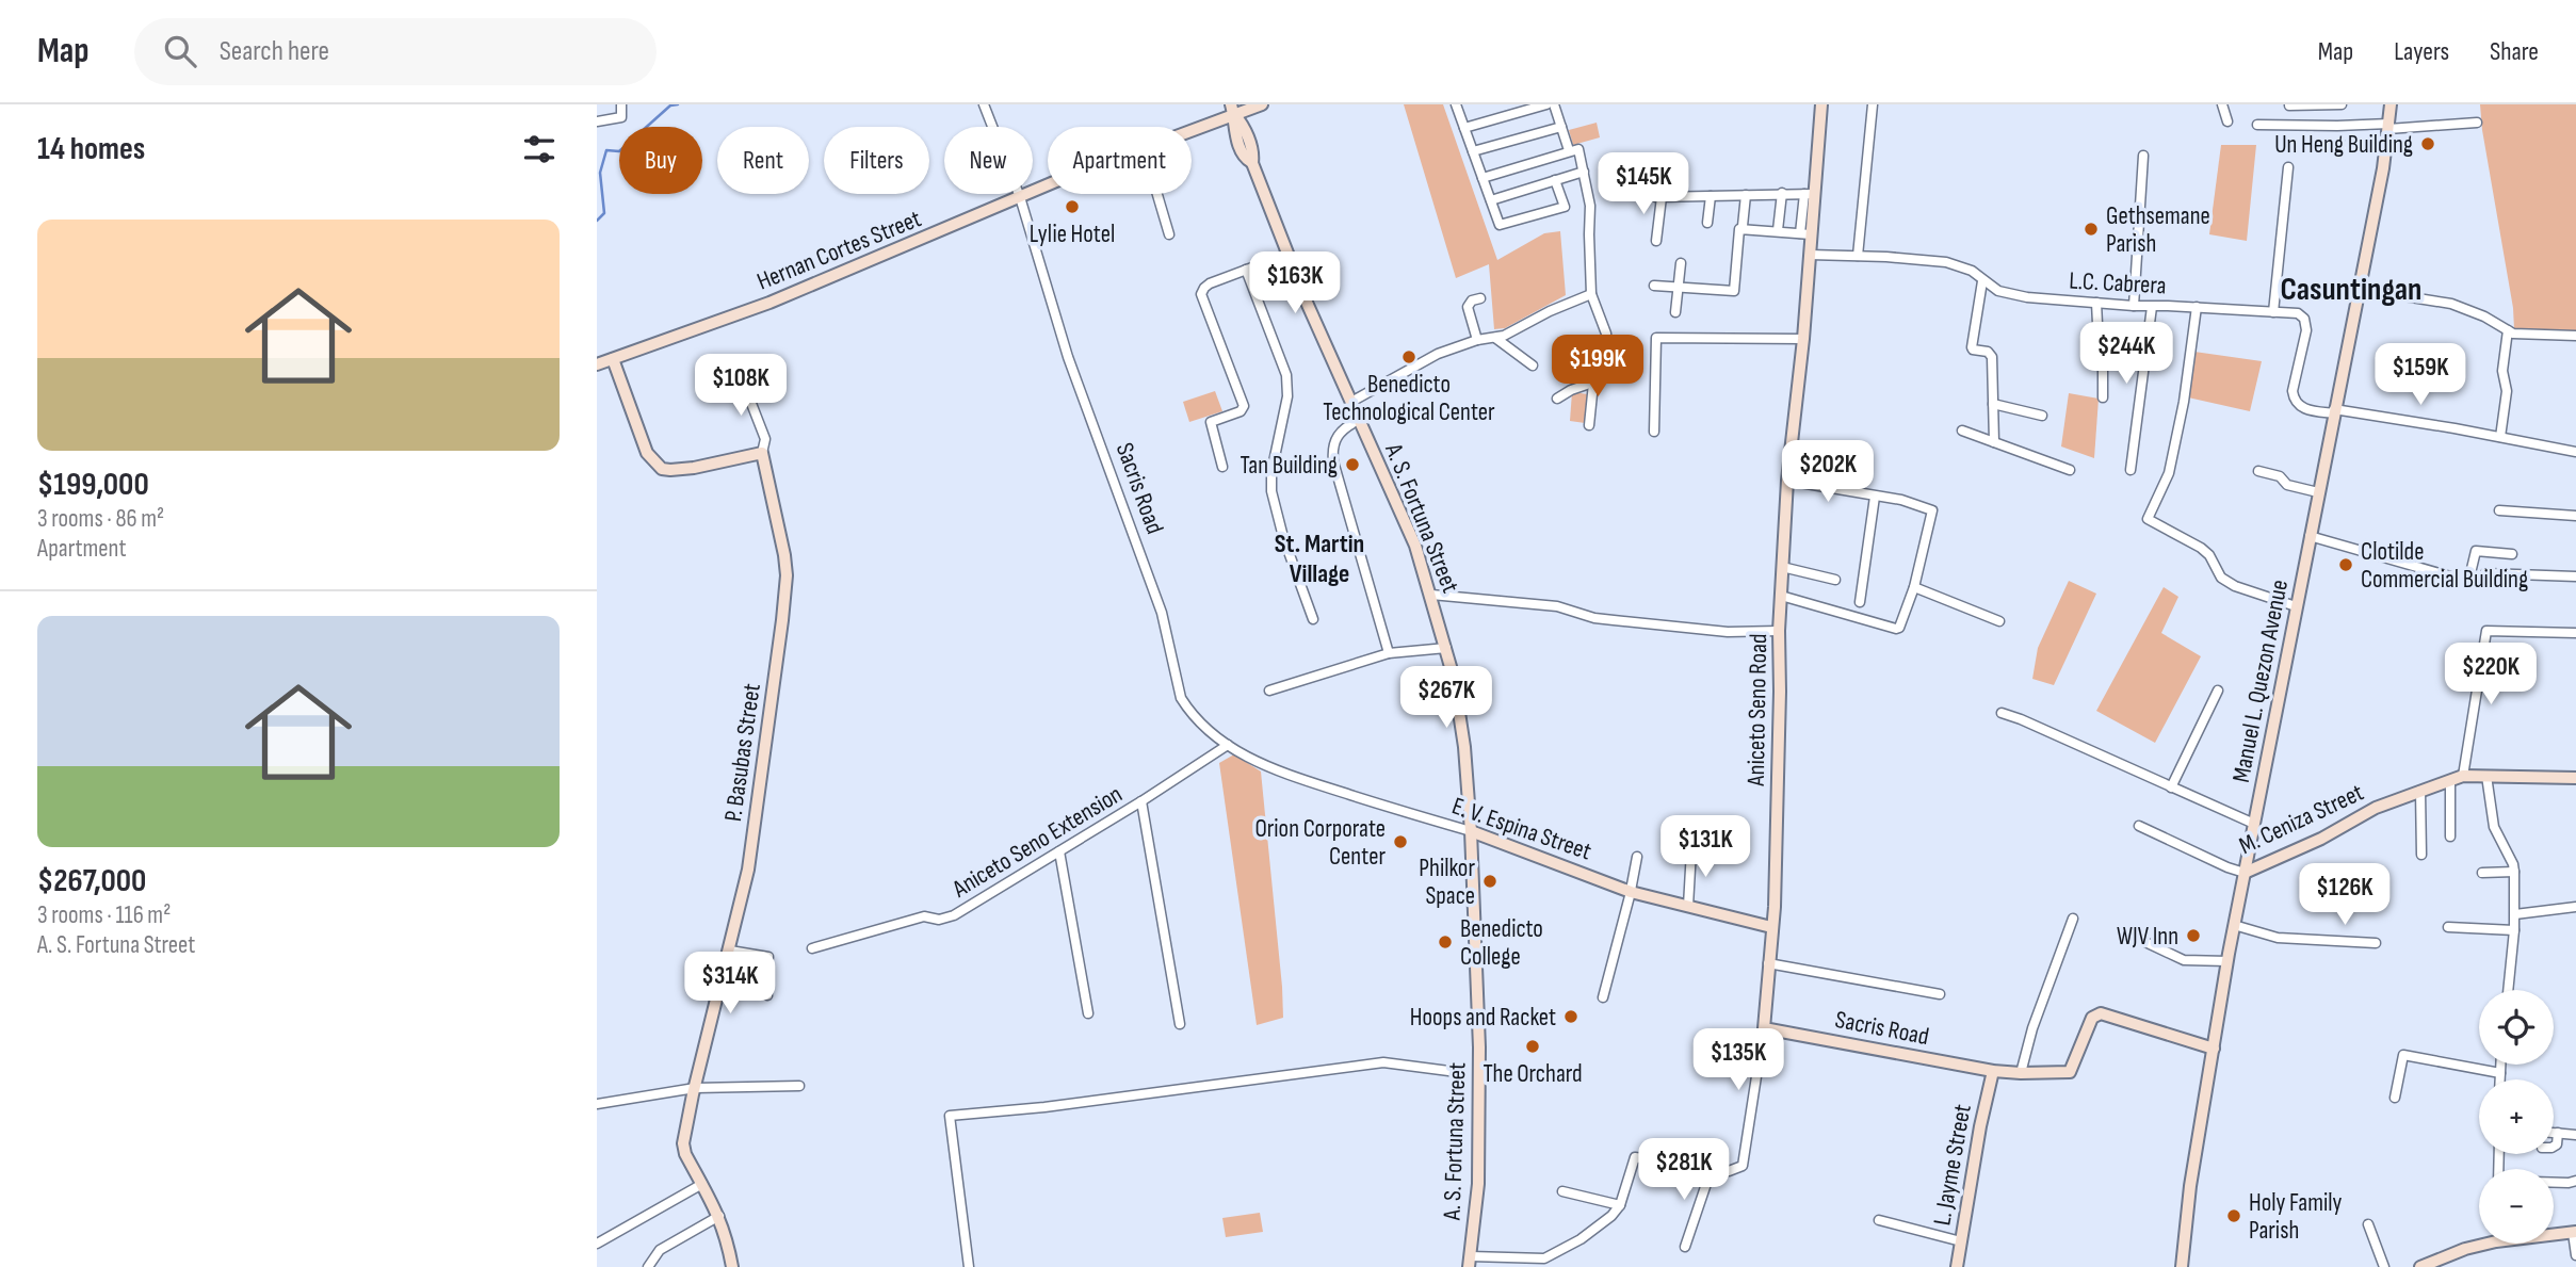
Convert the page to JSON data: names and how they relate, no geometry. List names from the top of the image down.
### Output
{
  "streets": {
    "street": [
      "Hernan Cortes Street",
      "L.C. Cabrera",
      "Sacris Road",
      "A. S. Fortuna Street",
      "Manuel L. Quezon Avenue",
      "Aniceto Seno Road",
      "P. Basubas Street",
      "M. Ceniza Street",
      "E. V. Espina Street",
      "Aniceto Seno Extension",
      "L. Jayme Street"
    ]
  },
  "crossings": [
    ["Hernan Cortes Street", "Sacris Road"],
    ["Hernan Cortes Street", "A. S. Fortuna Street"],
    ["L.C. Cabrera", "Manuel L. Quezon Avenue"],
    ["L.C. Cabrera", "Aniceto Seno Road"],
    ["Sacris Road", "Manuel L. Quezon Avenue"],
    ["Sacris Road", "Aniceto Seno Road"],
    ["Sacris Road", "E. V. Espina Street"],
    ["Sacris Road", "Aniceto Seno Extension"],
    ["Sacris Road", "L. Jayme Street"],
    ["A. S. Fortuna Street", "E. V. Espina Street"],
    ["Manuel L. Quezon Avenue", "M. Ceniza Street"],
    ["Aniceto Seno Road", "E. V. Espina Street"]
  ],
  "districts": ["Casuntingan", "St. Martin Village"],
  "places": [
    "Un Heng Building",
    "Lylie Hotel",
    "Gethsemane Parish",
    "Benedicto Technological Center",
    "Tan Building",
    "Clotilde Commercial Building",
    "Orion Corporate Center",
    "Philkor Space",
    "WJV Inn",
    "Benedicto College",
    "Hoops and Racket",
    "The Orchard",
    "Holy Family Parish"
  ],
  "page": {
    "header": "Map",
    "search": "Search here",
    "nav": ["Map", "Layers", "Share"],
    "heading": "14 homes",
    "chip": [
      "Buy",
      "Rent",
      "Filters",
      "New",
      "Apartment"
    ],
    "price": [
      "$145K",
      "$163K",
      "$244K",
      "$199K",
      "$159K",
      "$108K",
      "$202K",
      "$220K",
      "$267K",
      "$131K",
      "$126K",
      "$314K",
      "$135K",
      "$281K"
    ],
    "list": [
      {
        "name": "$199,000",
        "note": "3 rooms · 86 m² · Apartment"
      },
      {
        "name": "$267,000",
        "note": "3 rooms · 116 m² · A. S. Fortuna Street"
      }
    ],
    "map_buttons": ["+", "−"]
  }
}
